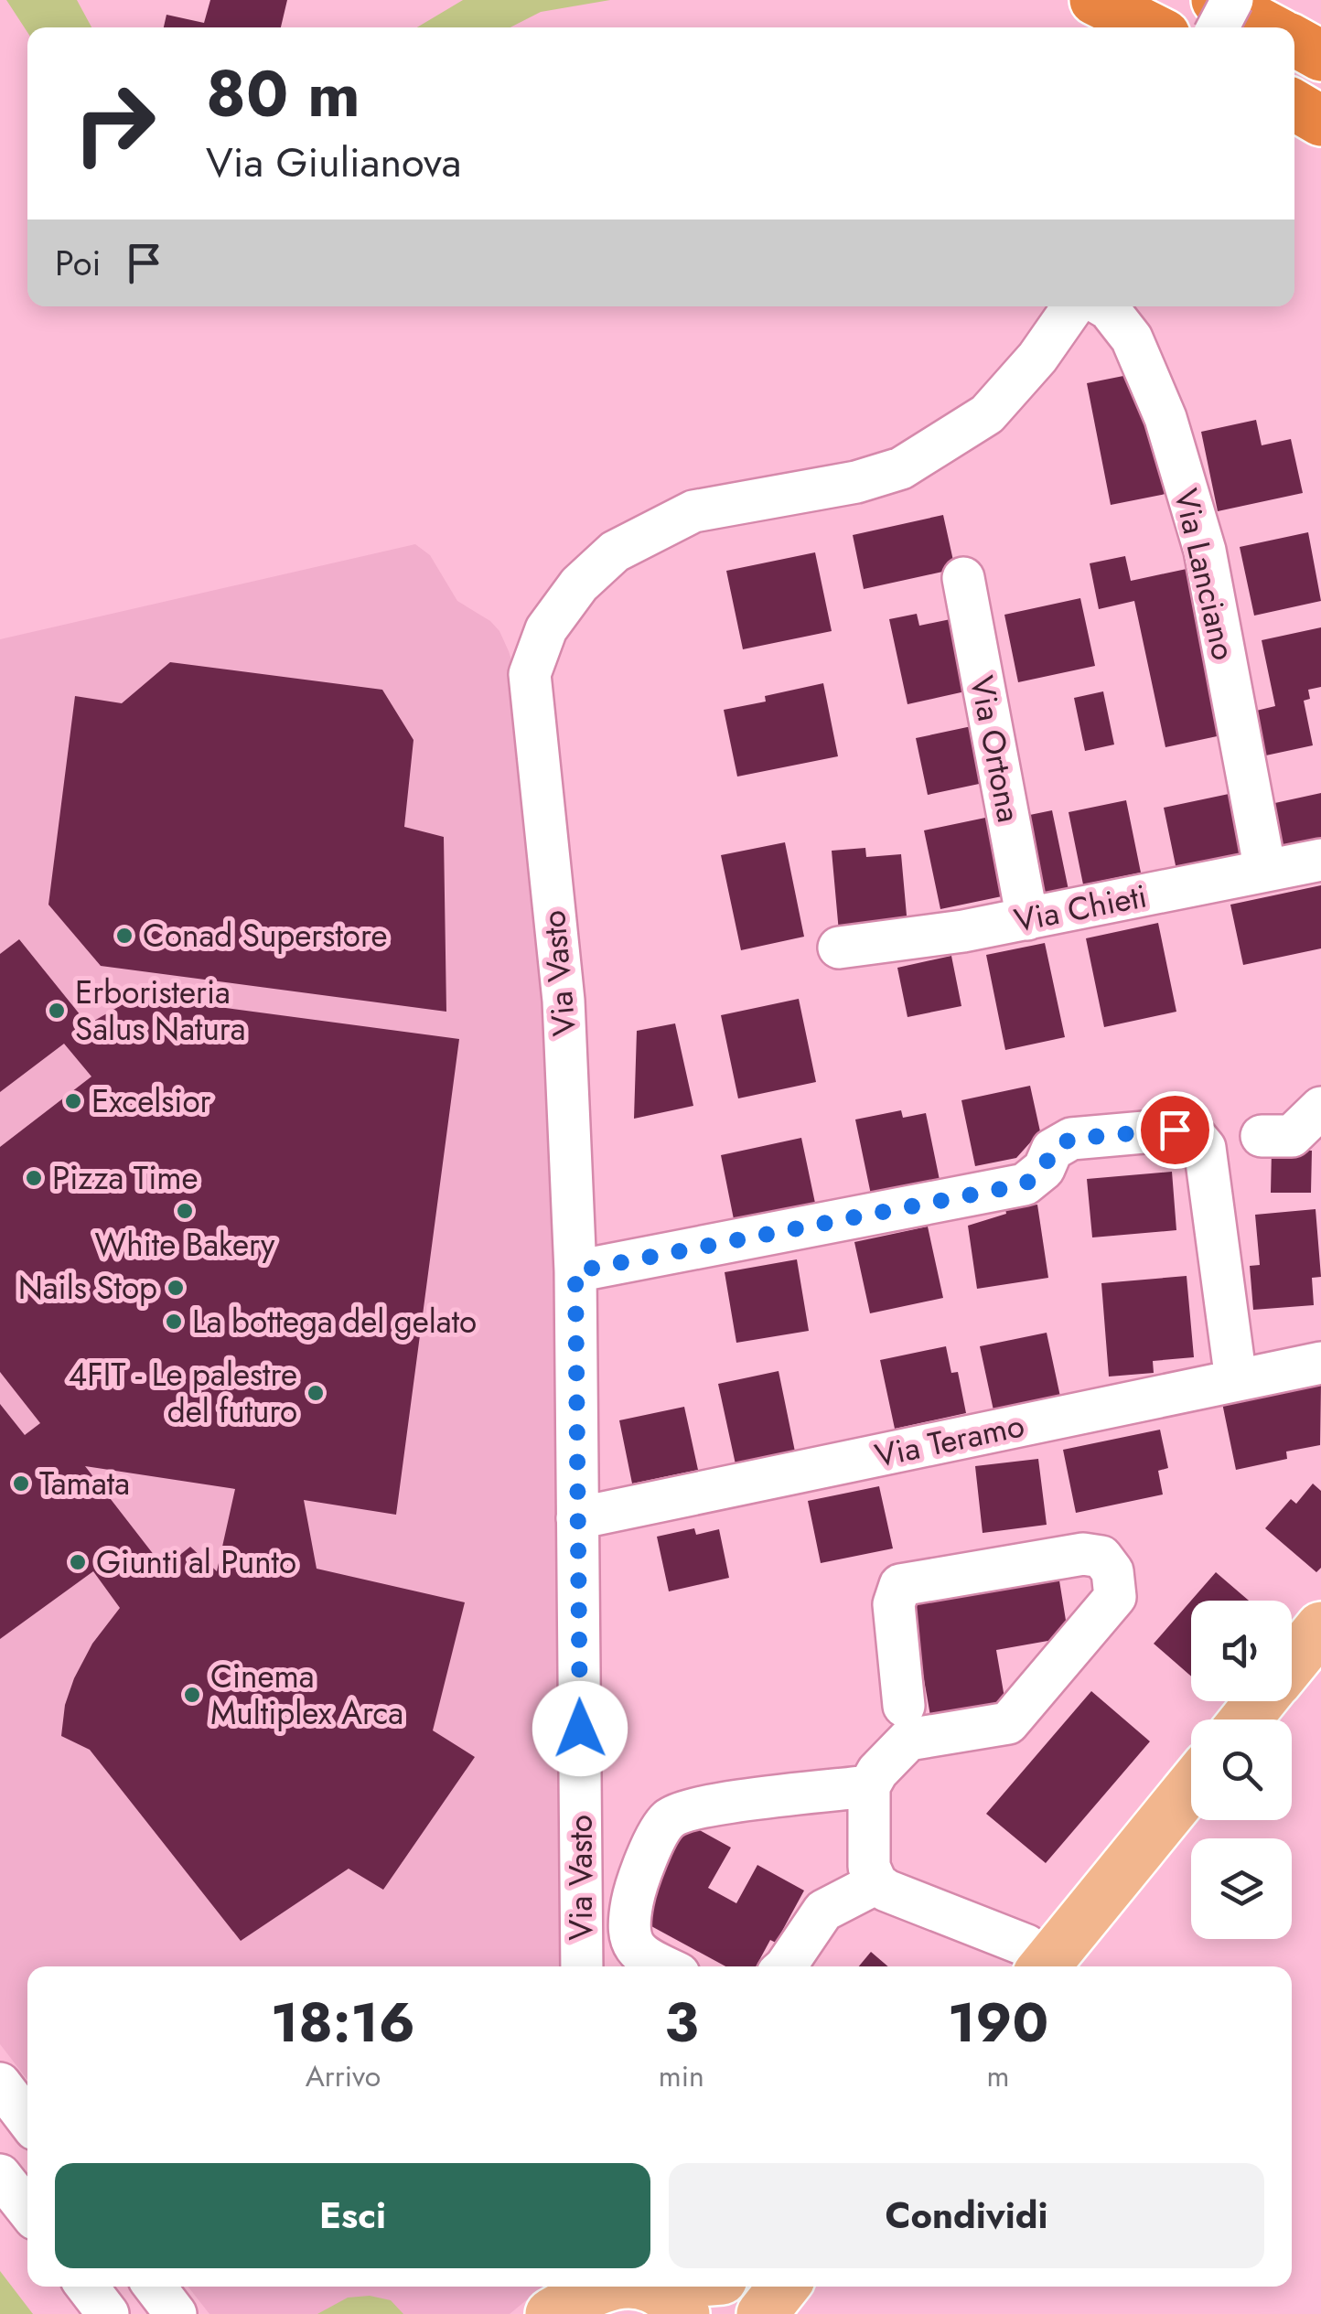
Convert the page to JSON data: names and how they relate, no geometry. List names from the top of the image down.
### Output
{
  "streets": {
    "street": [
      "Via Lanciano",
      "Via Ortona",
      "Via Chieti",
      "Via Vasto",
      "Via Teramo"
    ]
  },
  "crossings": [
    ["Via Lanciano", "Via Chieti"],
    ["Via Ortona", "Via Chieti"],
    ["Via Vasto", "Via Teramo"]
  ],
  "places": [
    "Conad Superstore",
    "Erboristeria Salus Natura",
    "Excelsior",
    "Pizza Time",
    "White Bakery",
    "Nails Stop",
    "La bottega del gelato",
    "4FIT - Le palestre del futuro",
    "Tamata",
    "Giunti al Punto",
    "Cinema Multiplex Arca"
  ],
  "page": {
    "turn": ["80 m", "Via Giulianova"],
    "then": "Poi",
    "eta": [
      "18:16",
      "Arrivo",
      "3",
      "min",
      "190",
      "m"
    ],
    "buttons": ["Esci", "Condividi"]
  }
}
